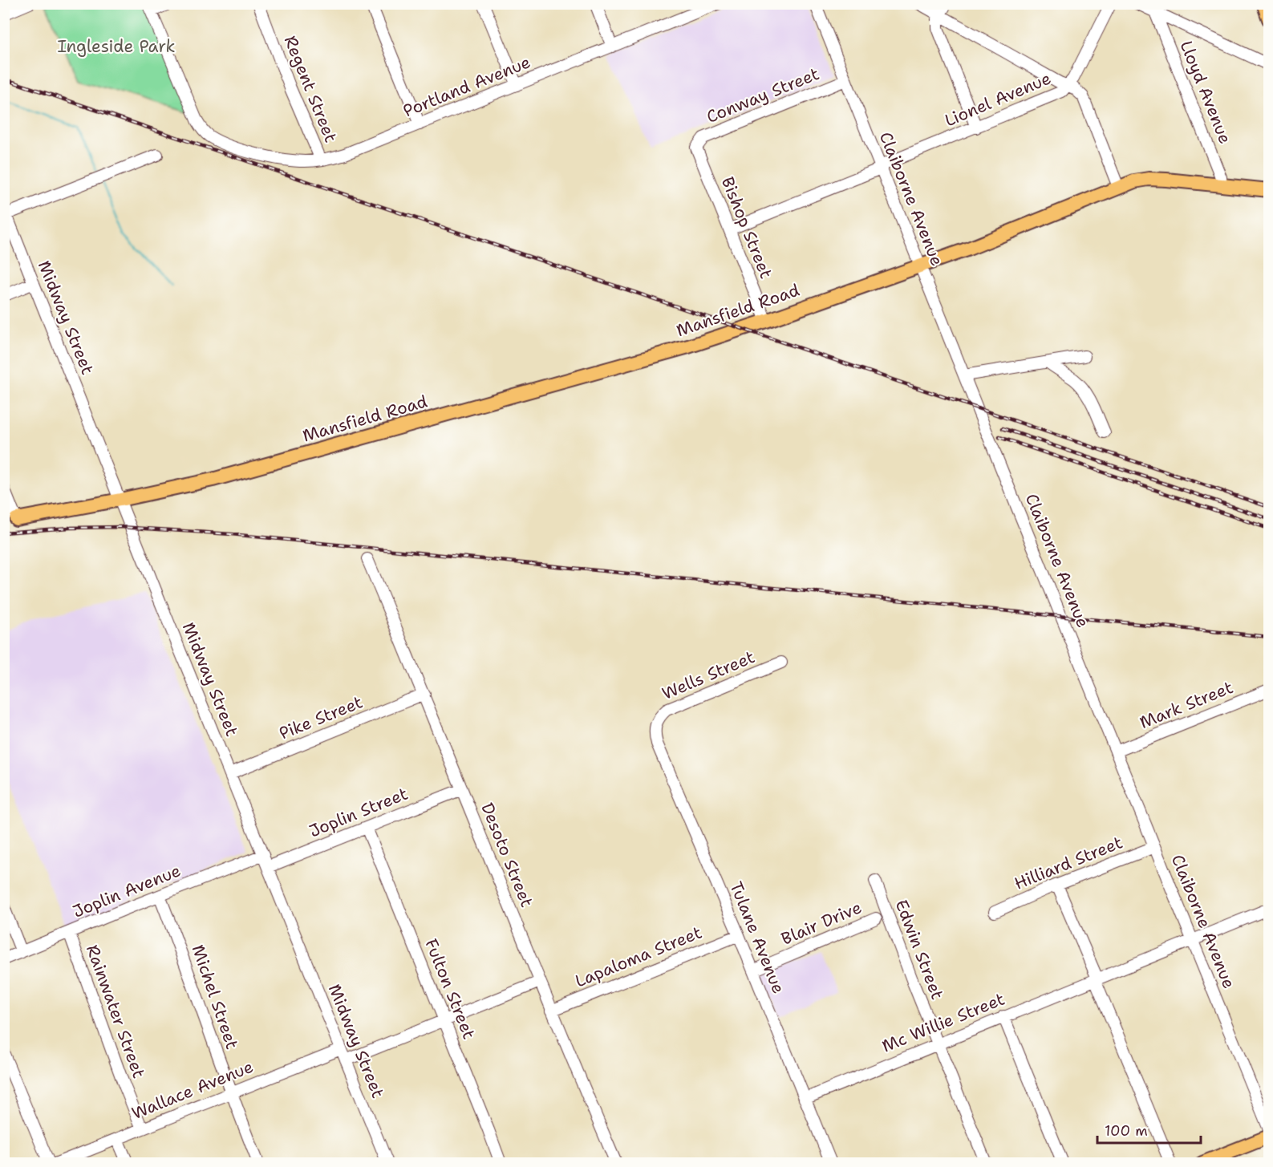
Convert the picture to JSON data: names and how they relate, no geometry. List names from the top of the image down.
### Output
{
  "streets": {
    "main road": ["Mansfield Road"],
    "street": [
      "Portland Avenue",
      "Regent Street",
      "Lloyd Avenue",
      "Conway Street",
      "Lionel Avenue",
      "Claiborne Avenue",
      "Bishop Street",
      "Midway Street",
      "Wells Street",
      "Mark Street",
      "Pike Street",
      "Joplin Street",
      "Desoto Street",
      "Hilliard Street",
      "Joplin Avenue",
      "Blair Drive",
      "Tulane Avenue",
      "Edwin Street",
      "Lapaloma Street",
      "Fulton Street",
      "Michel Street",
      "Rainwater Street",
      "Mc Willie Street",
      "Wallace Avenue"
    ]
  },
  "crossings": [
    ["Portland Avenue", "Regent Street"],
    ["Lloyd Avenue", "Mansfield Road"],
    ["Conway Street", "Claiborne Avenue"],
    ["Conway Street", "Bishop Street"],
    ["Lionel Avenue", "Claiborne Avenue"],
    ["Lionel Avenue", "Bishop Street"],
    ["Claiborne Avenue", "Mansfield Road"],
    ["Claiborne Avenue", "Mark Street"],
    ["Claiborne Avenue", "Hilliard Street"],
    ["Claiborne Avenue", "Mc Willie Street"],
    ["Bishop Street", "Mansfield Road"],
    ["Mansfield Road", "Midway Street"],
    ["Midway Street", "Pike Street"],
    ["Midway Street", "Joplin Street"],
    ["Midway Street", "Joplin Avenue"],
    ["Midway Street", "Wallace Avenue"],
    ["Wells Street", "Tulane Avenue"],
    ["Pike Street", "Desoto Street"],
    ["Joplin Street", "Desoto Street"],
    ["Joplin Street", "Fulton Street"],
    ["Desoto Street", "Lapaloma Street"],
    ["Joplin Avenue", "Michel Street"],
    ["Joplin Avenue", "Rainwater Street"],
    ["Blair Drive", "Tulane Avenue"],
    ["Tulane Avenue", "Lapaloma Street"],
    ["Tulane Avenue", "Mc Willie Street"],
    ["Edwin Street", "Mc Willie Street"],
    ["Michel Street", "Wallace Avenue"],
    ["Rainwater Street", "Wallace Avenue"]
  ],
  "parks": ["Ingleside Park"],
  "scale_bar": "100 m"
}
